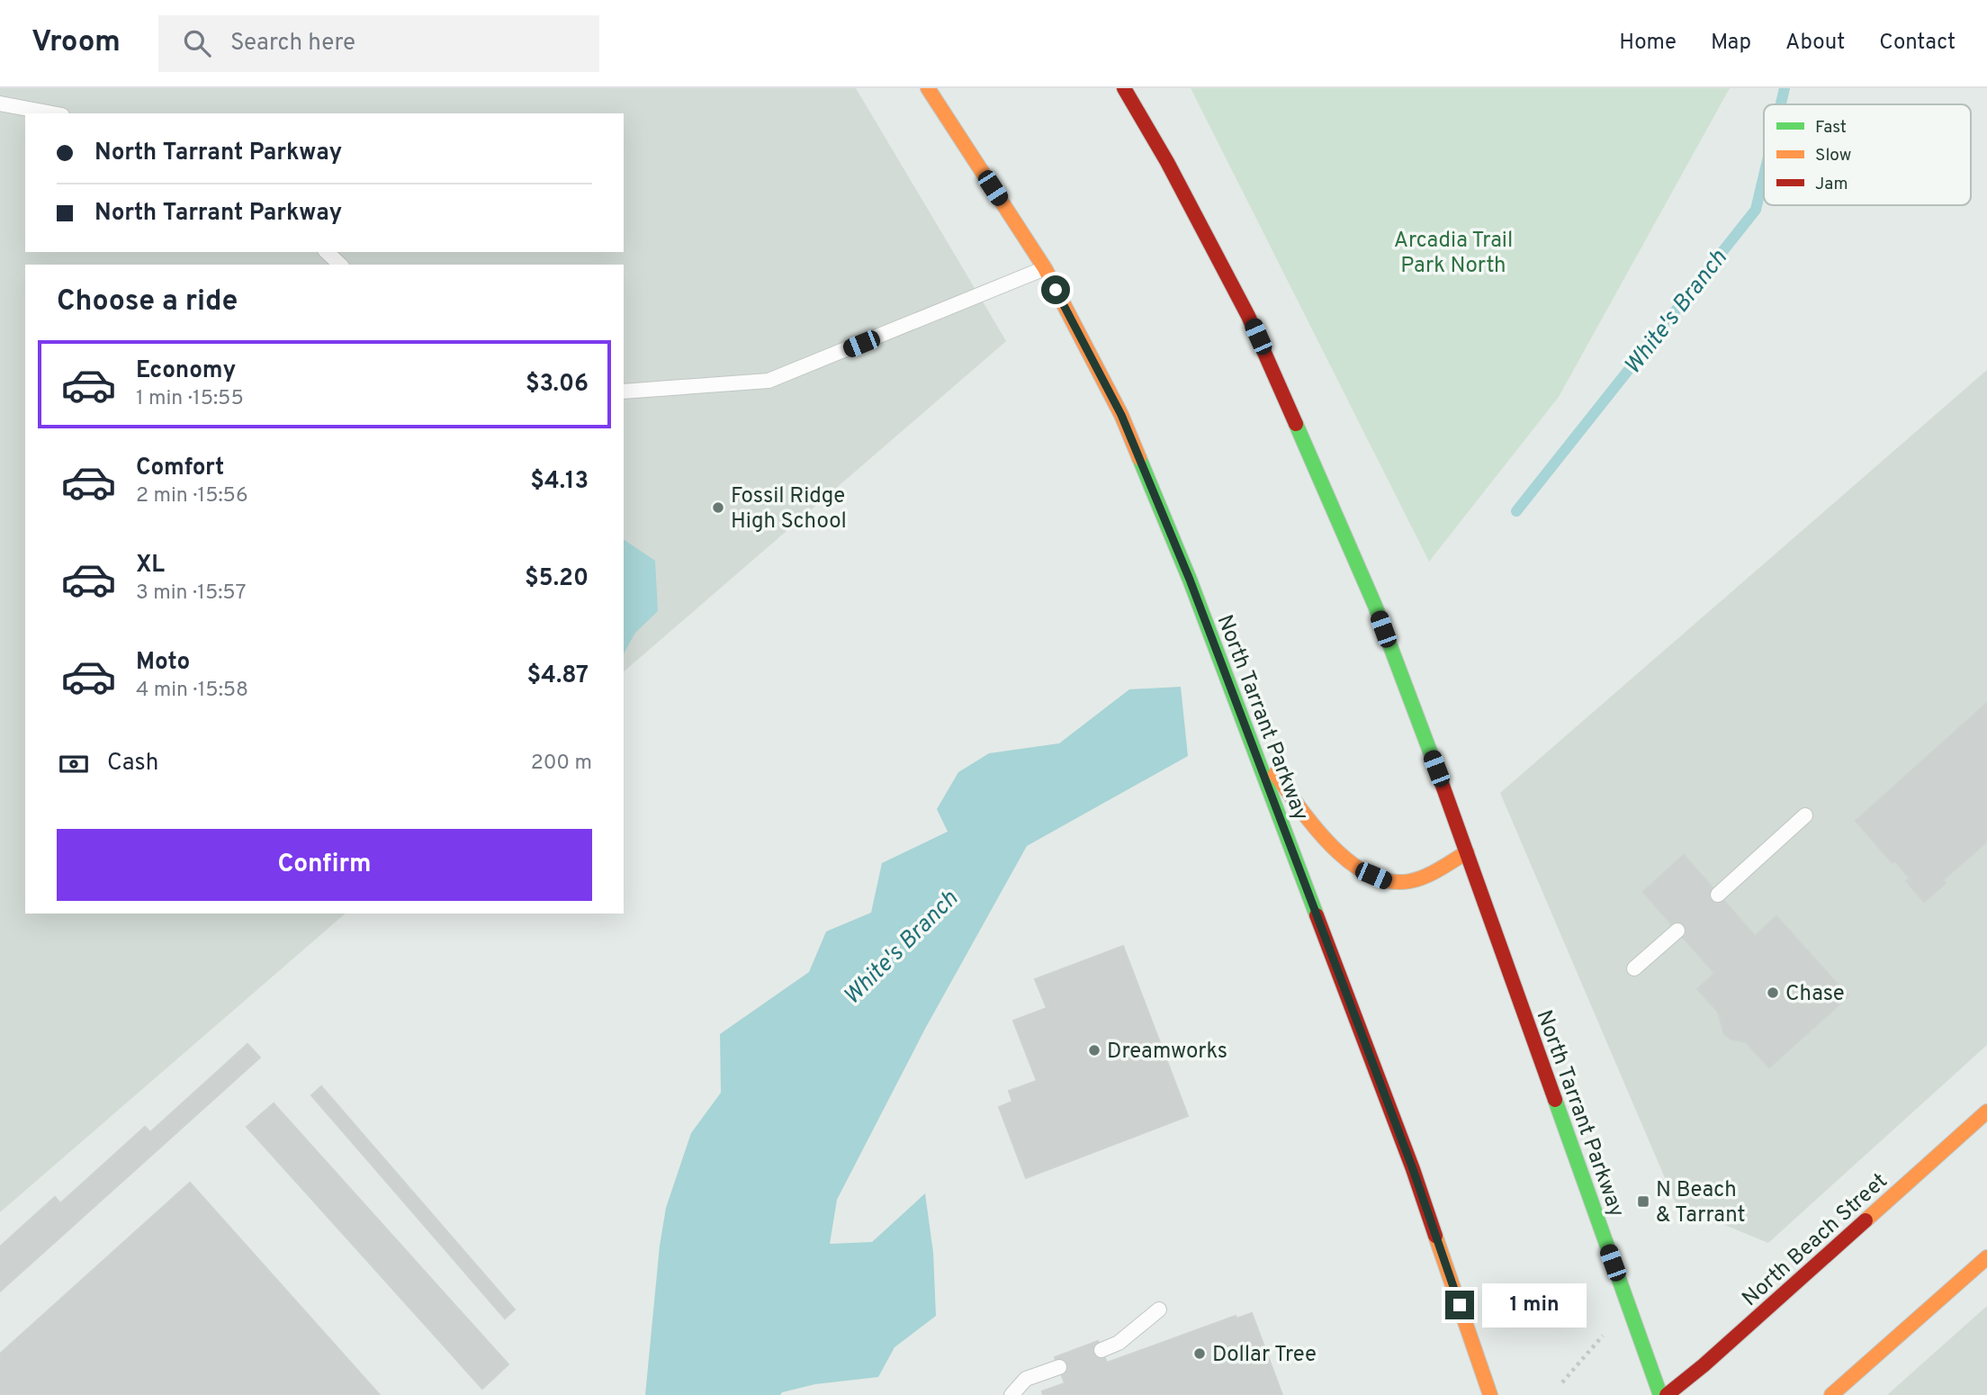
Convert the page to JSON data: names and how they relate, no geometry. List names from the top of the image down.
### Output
{
  "streets": {
    "main road": ["North Tarrant Parkway", "North Beach Street"]
  },
  "water": ["White's Branch"],
  "parks": ["Arcadia Trail Park North"],
  "places": {
    "other": [
      "Fossil Ridge High School",
      "Chase",
      "Dreamworks",
      "Dollar Tree"
    ],
    "transit": ["N Beach & Tarrant"]
  },
  "legend": ["Fast", "Slow", "Jam"],
  "page": {
    "header": "Vroom",
    "search": "Search here",
    "nav": [
      "Home",
      "Map",
      "About",
      "Contact"
    ],
    "banner": ["North Tarrant Parkway", "North Tarrant Parkway"],
    "heading": "Choose a ride",
    "list": [
      {
        "name": "Economy",
        "note": "1 min · 15:55",
        "value": "$3.06"
      },
      {
        "name": "Comfort",
        "note": "2 min · 15:56",
        "value": "$4.13"
      },
      {
        "name": "XL",
        "note": "3 min · 15:57",
        "value": "$5.20"
      },
      {
        "name": "Moto",
        "note": "4 min · 15:58",
        "value": "$4.87"
      }
    ],
    "pay": ["Cash", "200 m"],
    "buttons": "Confirm",
    "bubble": "1 min"
  }
}
